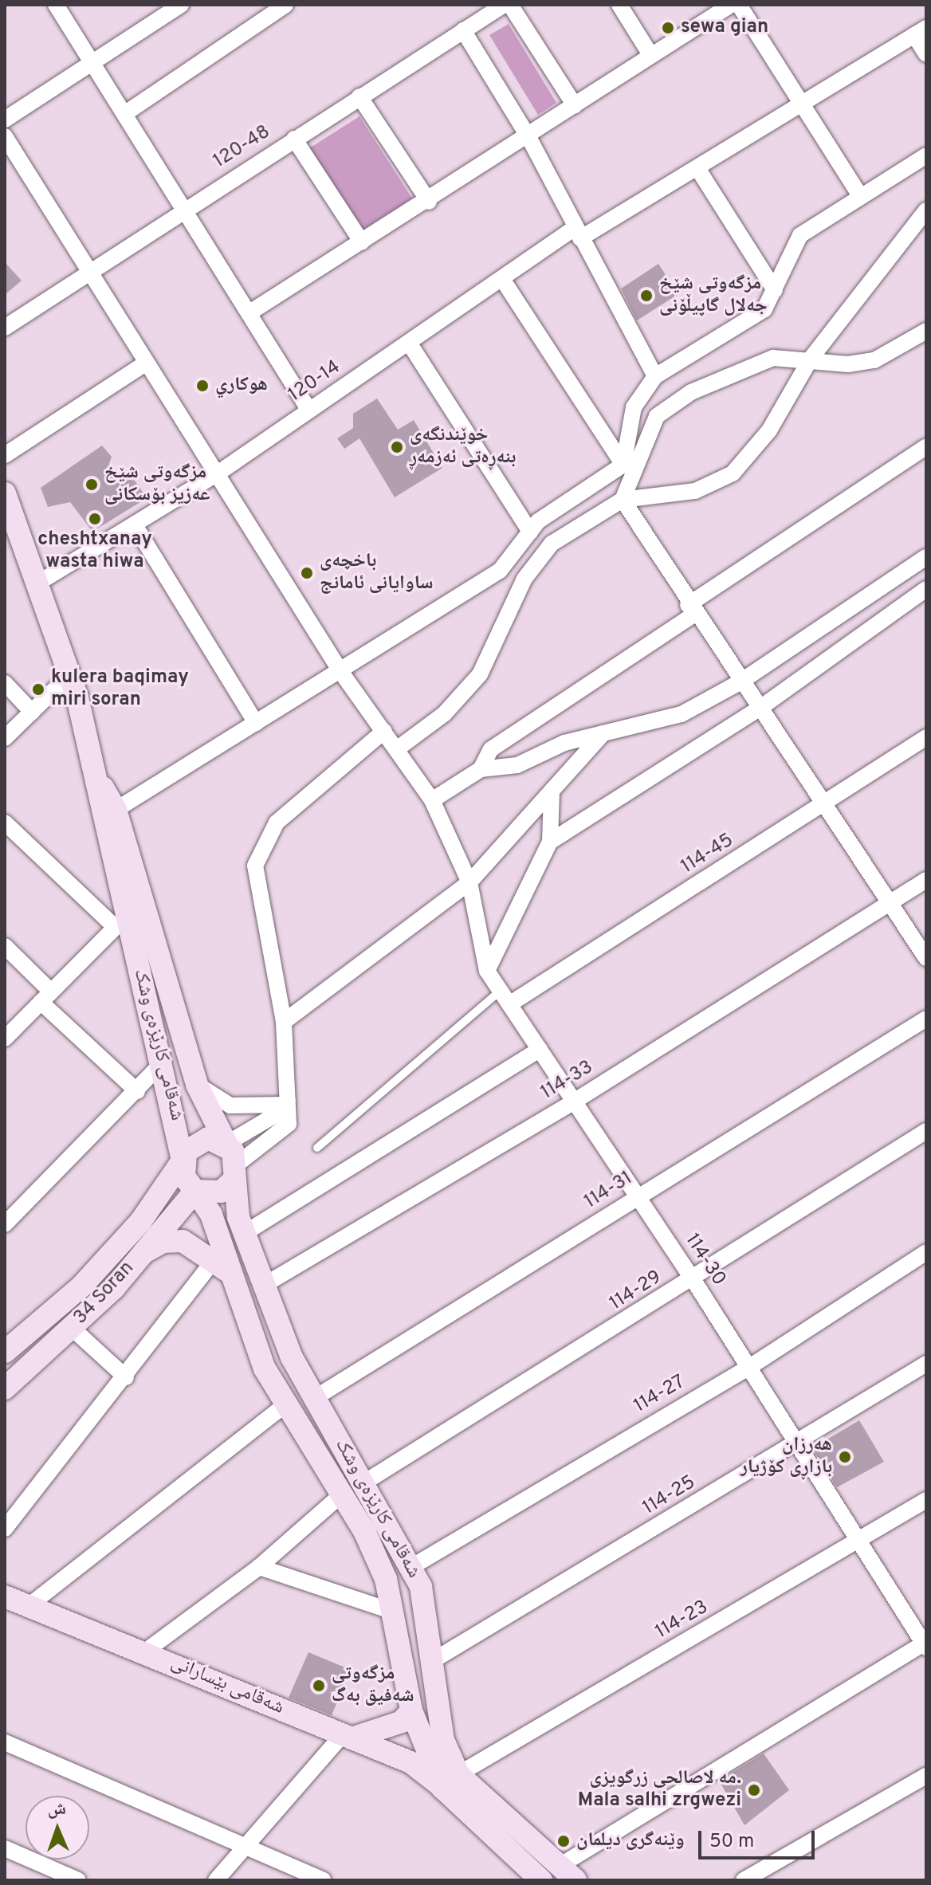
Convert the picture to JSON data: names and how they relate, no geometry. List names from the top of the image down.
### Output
{
  "streets": {
    "main road": ["شەقامی کارێزەی وشک", "34 Soran", "شەقامی بێسارانی"],
    "street": [
      "120-48",
      "120-14",
      "114-45",
      "114-33",
      "114-31",
      "114-30",
      "114-29",
      "114-27",
      "114-25",
      "114-23"
    ]
  },
  "crossings": [
    ["120-14", "شەقامی کارێزەی وشک"],
    ["114-45", "114-30"],
    ["شەقامی کارێزەی وشک", "114-33"],
    ["شەقامی کارێزەی وشک", "114-31"],
    ["شەقامی کارێزەی وشک", "114-29"],
    ["شەقامی کارێزەی وشک", "34 Soran"],
    ["شەقامی کارێزەی وشک", "114-27"],
    ["شەقامی کارێزەی وشک", "114-25"],
    ["شەقامی کارێزەی وشک", "114-23"],
    ["شەقامی کارێزەی وشک", "شەقامی بێسارانی"],
    ["114-33", "114-30"],
    ["114-31", "114-30"],
    ["114-30", "114-29"],
    ["114-30", "114-27"],
    ["114-30", "114-25"],
    ["114-30", "114-23"],
    ["114-23", "شەقامی بێسارانی"]
  ],
  "places": [
    "sewa gian",
    "مزگەوتی شێخ جەلال گاپیڵۆنی",
    "هوكاري",
    "خوێندنگەی بنەڕەتی ئەزمەڕ",
    "مزگەوتی شێخ عەزیز بۆسکانی",
    "cheshtxanay wasta hiwa",
    "باخچەی ساوایانی ئامانج",
    "kulera baqimay miri soran",
    "ھەرزان بازاڕی کۆژیار",
    "مزگەوتی شەفیق بەگ",
    "مه لاصالحی زرگویزی. Mala salhi zrgwezi",
    "وێنە‌گری دیلمان"
  ],
  "scale_bar": "50 m",
  "north": "top"
}
